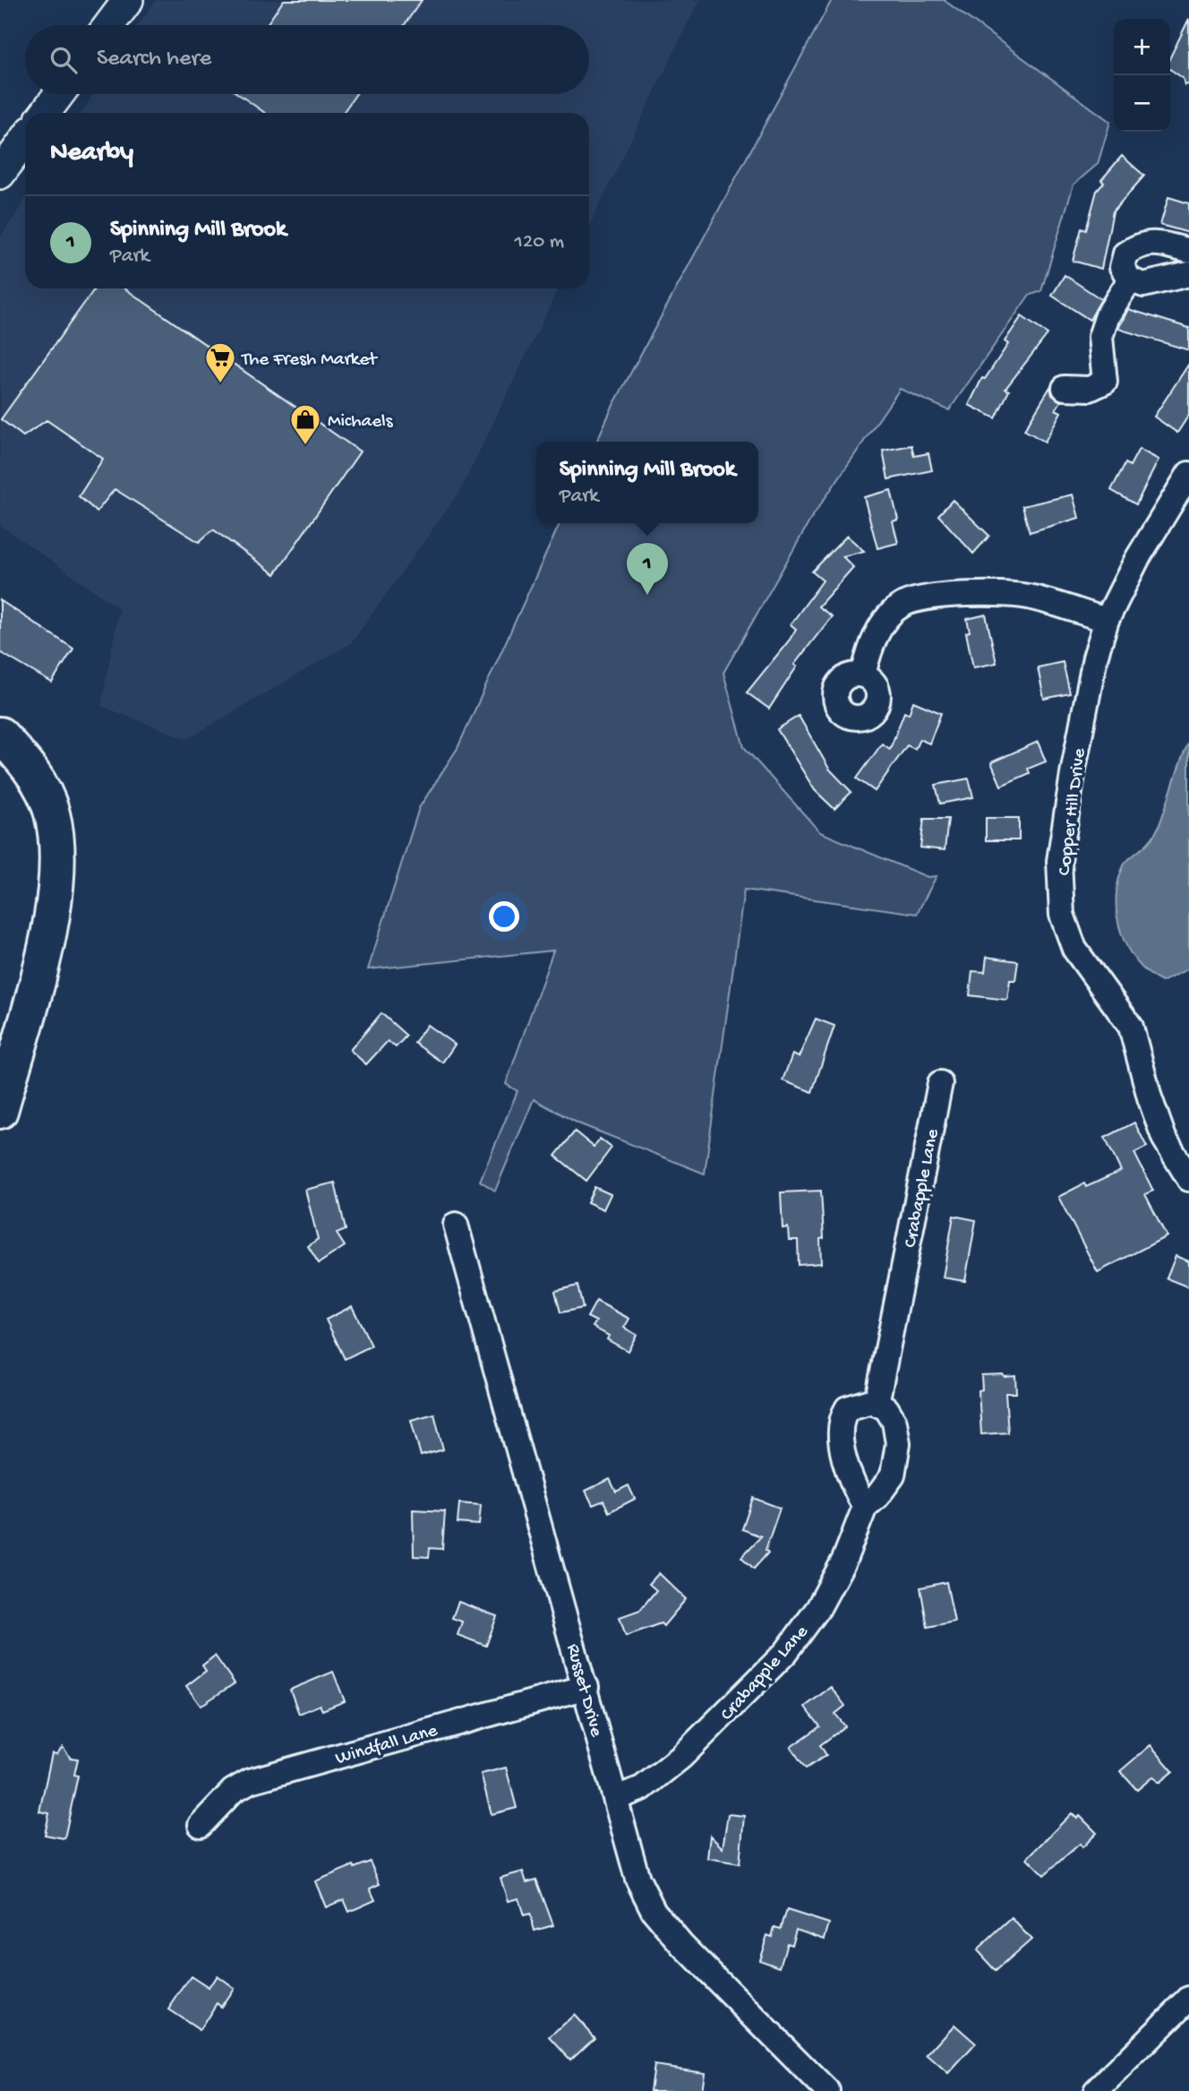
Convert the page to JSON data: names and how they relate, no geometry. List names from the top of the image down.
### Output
{
  "streets": {
    "street": [
      "Copper Hill Drive",
      "Crabapple Lane",
      "Russet Drive",
      "Windfall Lane"
    ]
  },
  "crossings": [
    ["Crabapple Lane", "Russet Drive"],
    ["Russet Drive", "Windfall Lane"]
  ],
  "places": {
    "supermarket": ["The Fresh Market"],
    "shop": ["Michaels"]
  },
  "page": {
    "map_buttons": ["+", "−"],
    "search": "Search here",
    "heading": "Nearby",
    "list": [
      {
        "mark": "1",
        "name": "Spinning Mill Brook",
        "note": "Park",
        "value": "120 m"
      }
    ],
    "popup": ["Spinning Mill Brook", "Park"],
    "pins": "1"
  }
}
